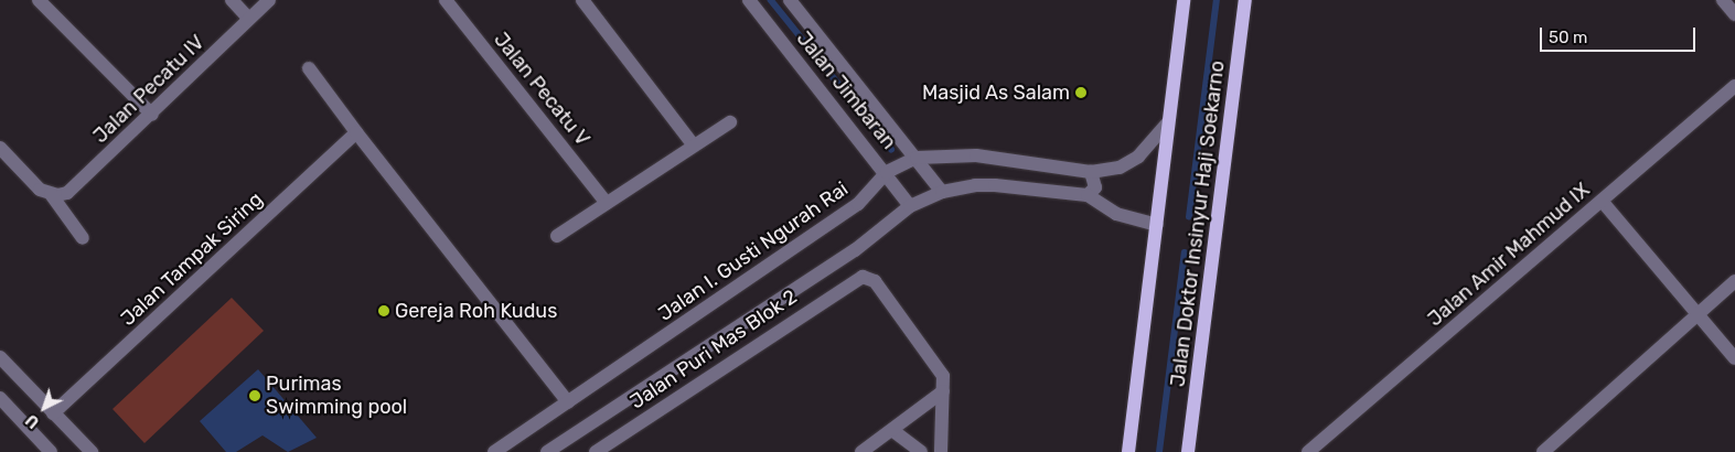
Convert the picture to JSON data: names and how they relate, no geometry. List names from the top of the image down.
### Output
{
  "streets": {
    "main road": ["Jalan Doktor Insinyur Haji Soekarno"],
    "street": [
      "Jalan Pecatu IV",
      "Jalan Pecatu V",
      "Jalan Jimbaran",
      "Jalan I. Gusti Ngurah Rai",
      "Jalan Amir Mahmud IX",
      "Jalan Tampak Siring",
      "Jalan Puri Mas Blok 2"
    ]
  },
  "crossings": [
    ["Jalan Jimbaran", "Jalan I. Gusti Ngurah Rai"],
    ["Jalan Doktor Insinyur Haji Soekarno", "Jalan I. Gusti Ngurah Rai"]
  ],
  "places": ["Masjid As Salam", "Gereja Roh Kudus", "Purimas Swimming pool"],
  "scale_bar": "50 m",
  "north": "bottom left"
}
